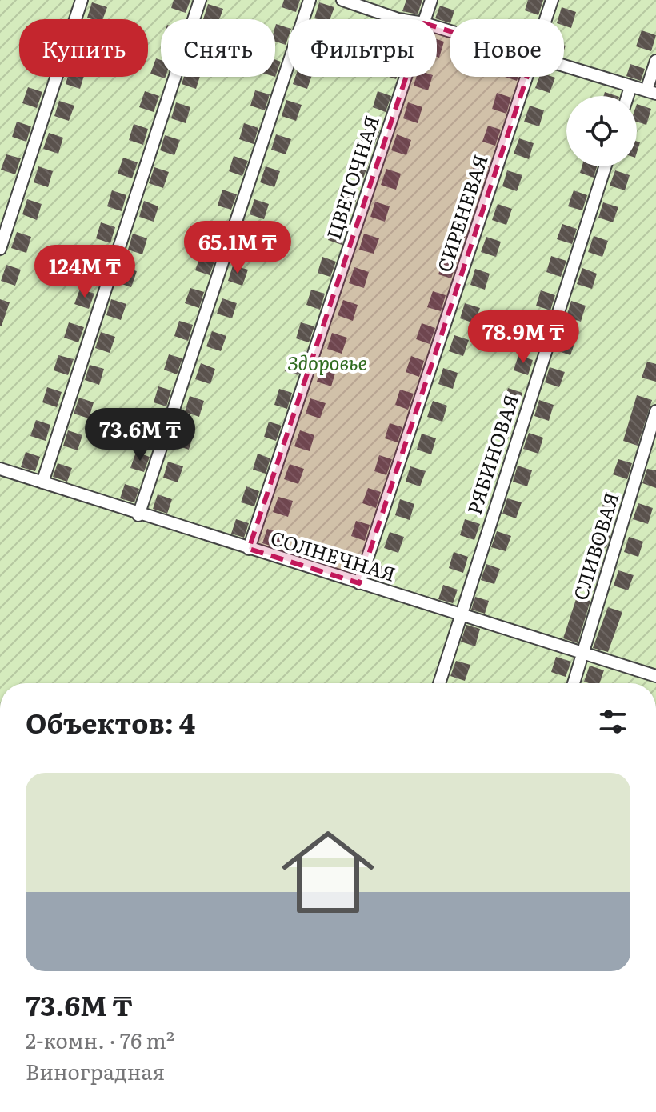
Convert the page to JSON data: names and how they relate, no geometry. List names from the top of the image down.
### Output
{
  "streets": {
    "street": [
      "ЦВЕТОЧНАЯ",
      "СИРЕНЕВАЯ",
      "РЯБИНОВАЯ",
      "СЛИВОВАЯ",
      "СОЛНЕЧНАЯ"
    ]
  },
  "crossings": [
    ["ЦВЕТОЧНАЯ", "СОЛНЕЧНАЯ"],
    ["СИРЕНЕВАЯ", "СОЛНЕЧНАЯ"],
    ["РЯБИНОВАЯ", "СОЛНЕЧНАЯ"],
    ["СЛИВОВАЯ", "СОЛНЕЧНАЯ"]
  ],
  "parks": ["Здоровье"],
  "page": {
    "chip": [
      "Купить",
      "Снять",
      "Фильтры",
      "Новое"
    ],
    "price": [
      "65.1M ₸",
      "124M ₸",
      "78.9M ₸",
      "73.6M ₸"
    ],
    "heading": "Объектов: 4",
    "list": [
      {
        "name": "73.6M ₸",
        "note": "2-комн. · 76 m² · Виноградная"
      }
    ]
  }
}
